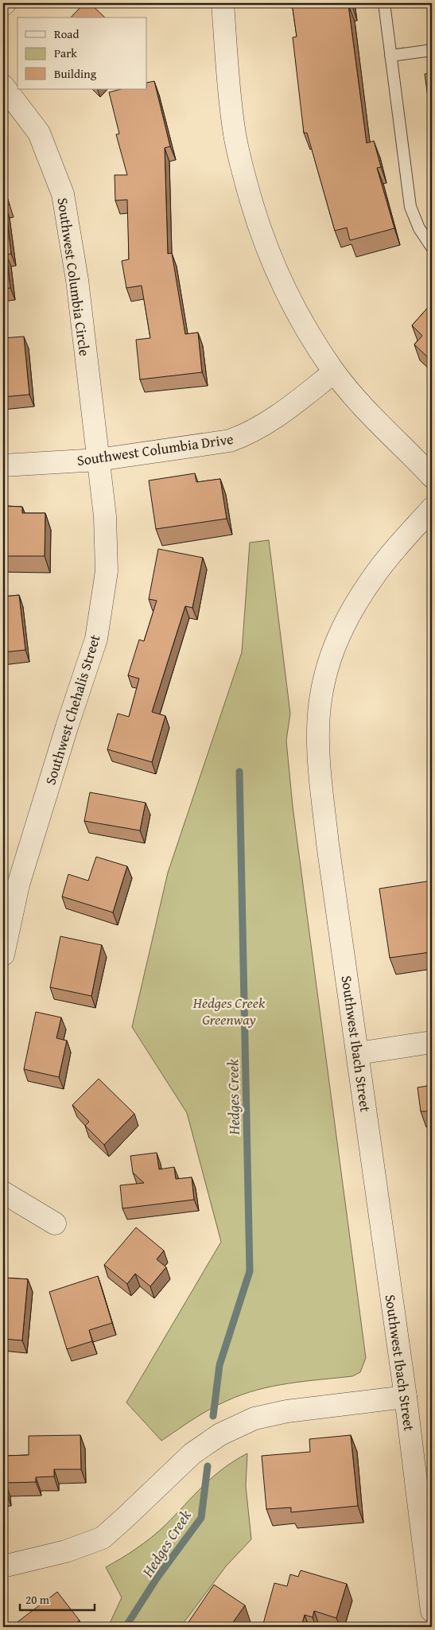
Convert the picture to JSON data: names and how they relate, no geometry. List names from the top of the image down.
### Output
{
  "streets": {
    "street": [
      "Southwest Columbia Circle",
      "Southwest Columbia Drive",
      "Southwest Chehalis Street",
      "Southwest Ibach Street"
    ]
  },
  "crossings": [
    ["Southwest Columbia Circle", "Southwest Columbia Drive"],
    ["Southwest Columbia Circle", "Southwest Chehalis Street"],
    ["Southwest Columbia Drive", "Southwest Chehalis Street"]
  ],
  "water": ["Hedges Creek"],
  "parks": ["Hedges Creek Greenway"],
  "legend": ["Road", "Park", "Building"],
  "scale_bar": "20 m"
}
